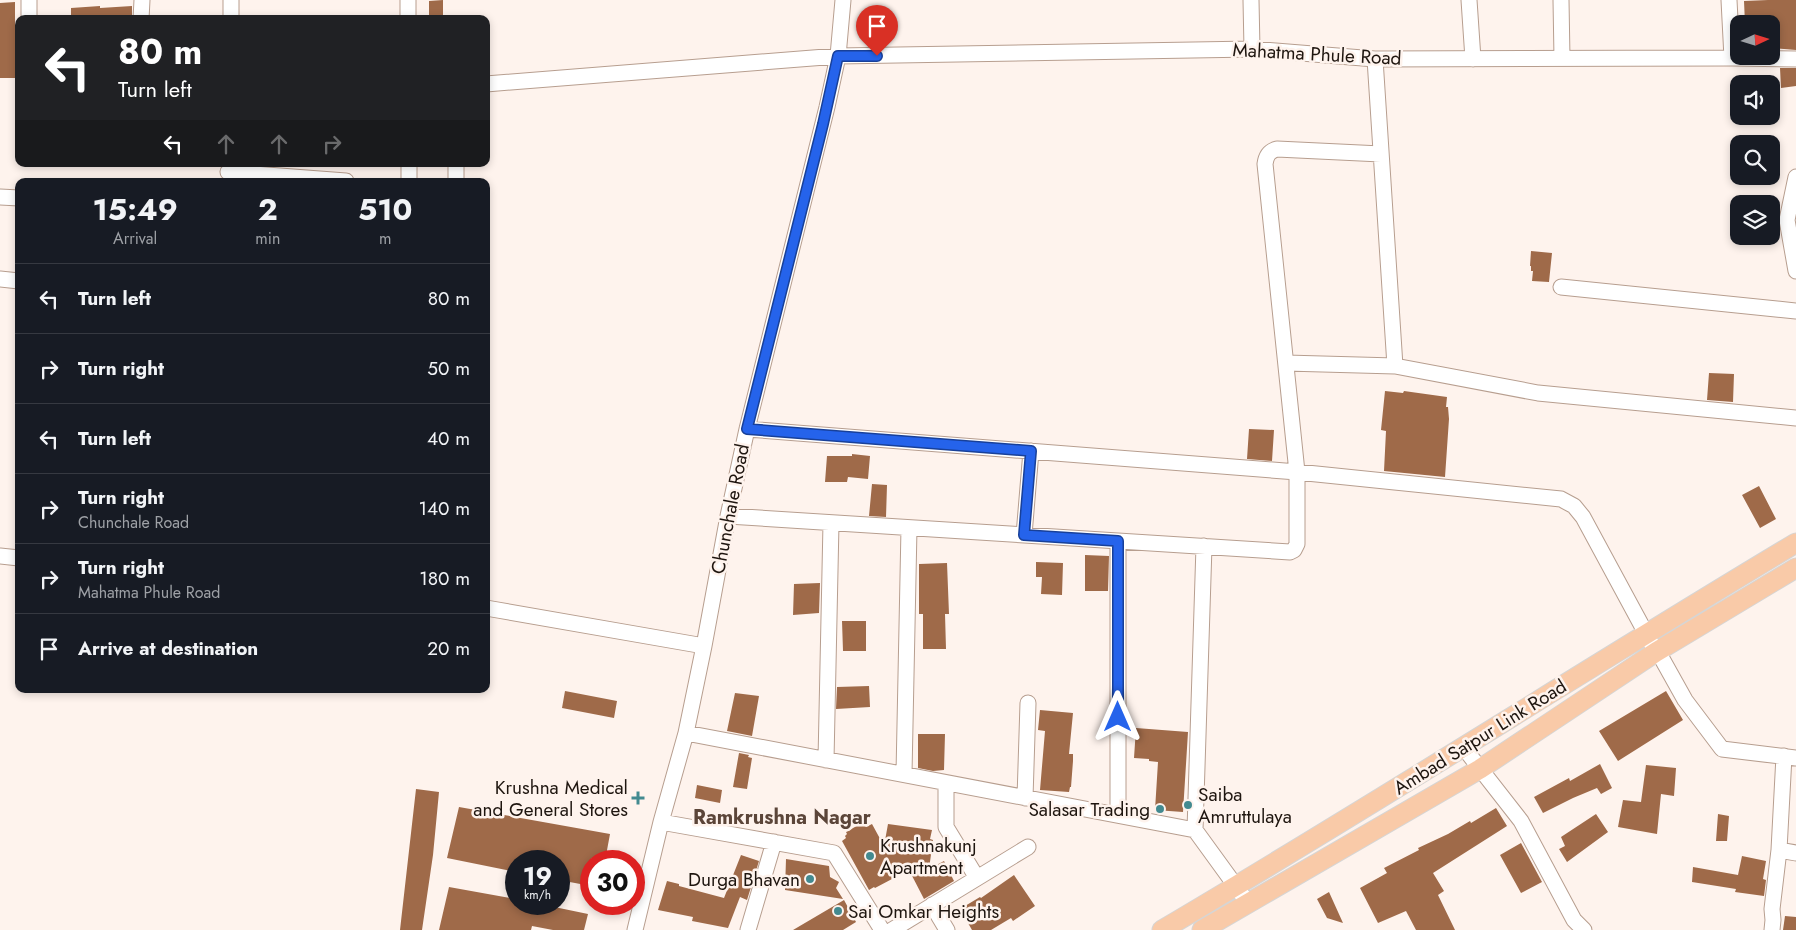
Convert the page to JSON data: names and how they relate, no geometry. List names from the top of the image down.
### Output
{
  "streets": {
    "main road": ["Ambad Satpur Link Road"],
    "street": ["Mahatma Phule Road", "Chunchale Road"]
  },
  "crossings": [
    ["Mahatma Phule Road", "Chunchale Road"]
  ],
  "districts": ["Ramkrushna Nagar"],
  "places": {
    "health": ["Krushna Medical and General Stores"],
    "other": [
      "Saiba Amruttulaya",
      "Salasar Trading",
      "Krushnakunj Apartment",
      "Durga Bhavan",
      "Sai Omkar Heights"
    ]
  },
  "north": "right",
  "page": {
    "turn": ["80 m", "Turn left"],
    "eta": [
      "15:49",
      "Arrival",
      "2",
      "min",
      "510",
      "m"
    ],
    "list": [
      {
        "name": "Turn left",
        "value": "80 m"
      },
      {
        "name": "Turn right",
        "value": "50 m"
      },
      {
        "name": "Turn left",
        "value": "40 m"
      },
      {
        "name": "Turn right",
        "note": "Chunchale Road",
        "value": "140 m"
      },
      {
        "name": "Turn right",
        "note": "Mahatma Phule Road",
        "value": "180 m"
      },
      {
        "name": "Arrive at destination",
        "value": "20 m"
      }
    ],
    "speed": "19 km/h",
    "limit": "30"
  }
}
